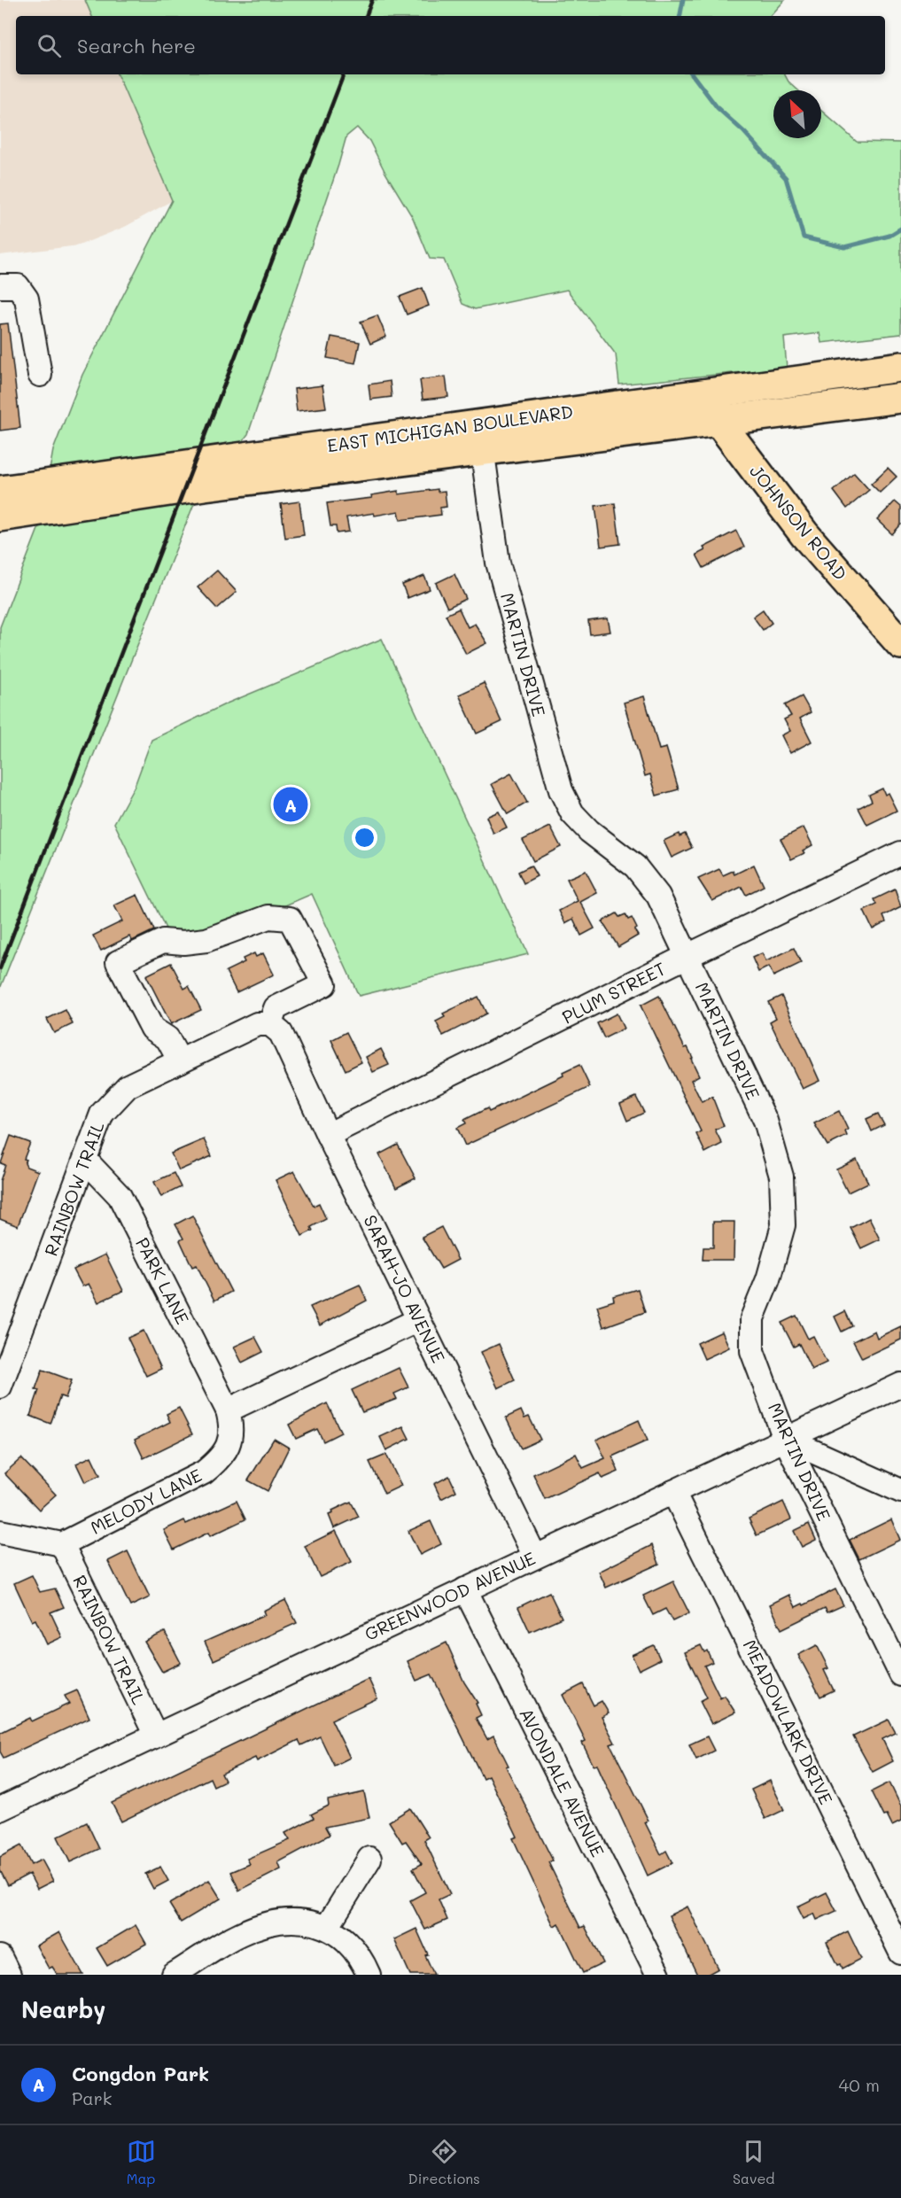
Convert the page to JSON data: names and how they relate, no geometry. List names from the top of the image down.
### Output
{
  "streets": {
    "main road": ["EAST MICHIGAN BOULEVARD", "JOHNSON ROAD"],
    "street": [
      "MARTIN DRIVE",
      "PLUM STREET",
      "RAINBOW TRAIL",
      "PARK LANE",
      "SARAH-JO AVENUE",
      "MELODY LANE",
      "GREENWOOD AVENUE",
      "MEADOWLARK DRIVE",
      "AVONDALE AVENUE"
    ]
  },
  "crossings": [
    ["EAST MICHIGAN BOULEVARD", "JOHNSON ROAD"],
    ["EAST MICHIGAN BOULEVARD", "MARTIN DRIVE"],
    ["MARTIN DRIVE", "PLUM STREET"],
    ["MARTIN DRIVE", "GREENWOOD AVENUE"],
    ["PLUM STREET", "SARAH-JO AVENUE"],
    ["RAINBOW TRAIL", "PARK LANE"],
    ["RAINBOW TRAIL", "SARAH-JO AVENUE"],
    ["RAINBOW TRAIL", "MELODY LANE"],
    ["RAINBOW TRAIL", "GREENWOOD AVENUE"],
    ["PARK LANE", "MELODY LANE"],
    ["SARAH-JO AVENUE", "GREENWOOD AVENUE"],
    ["GREENWOOD AVENUE", "MEADOWLARK DRIVE"],
    ["GREENWOOD AVENUE", "AVONDALE AVENUE"]
  ],
  "north": "top left",
  "page": {
    "search": "Search here",
    "pins": "A",
    "heading": "Nearby",
    "list": [
      {
        "mark": "A",
        "name": "Congdon Park",
        "note": "Park",
        "value": "40 m"
      }
    ],
    "nav": ["Map", "Directions", "Saved"]
  }
}
